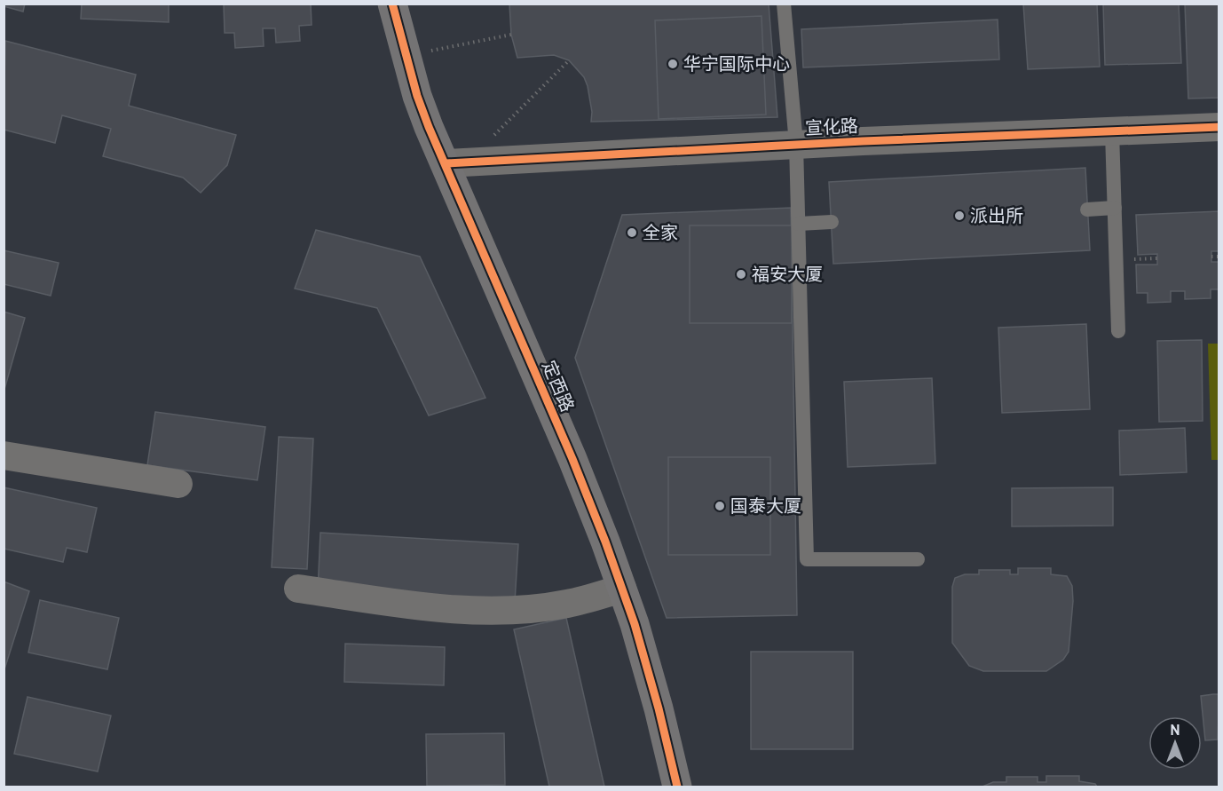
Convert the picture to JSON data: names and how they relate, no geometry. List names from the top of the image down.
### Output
{
  "streets": {
    "street": ["宣化路", "定西路"]
  },
  "crossings": [
    ["宣化路", "定西路"]
  ],
  "places": [
    "华宁国际中心",
    "派出所",
    "全家",
    "福安大厦",
    "国泰大厦"
  ],
  "north": "top"
}
